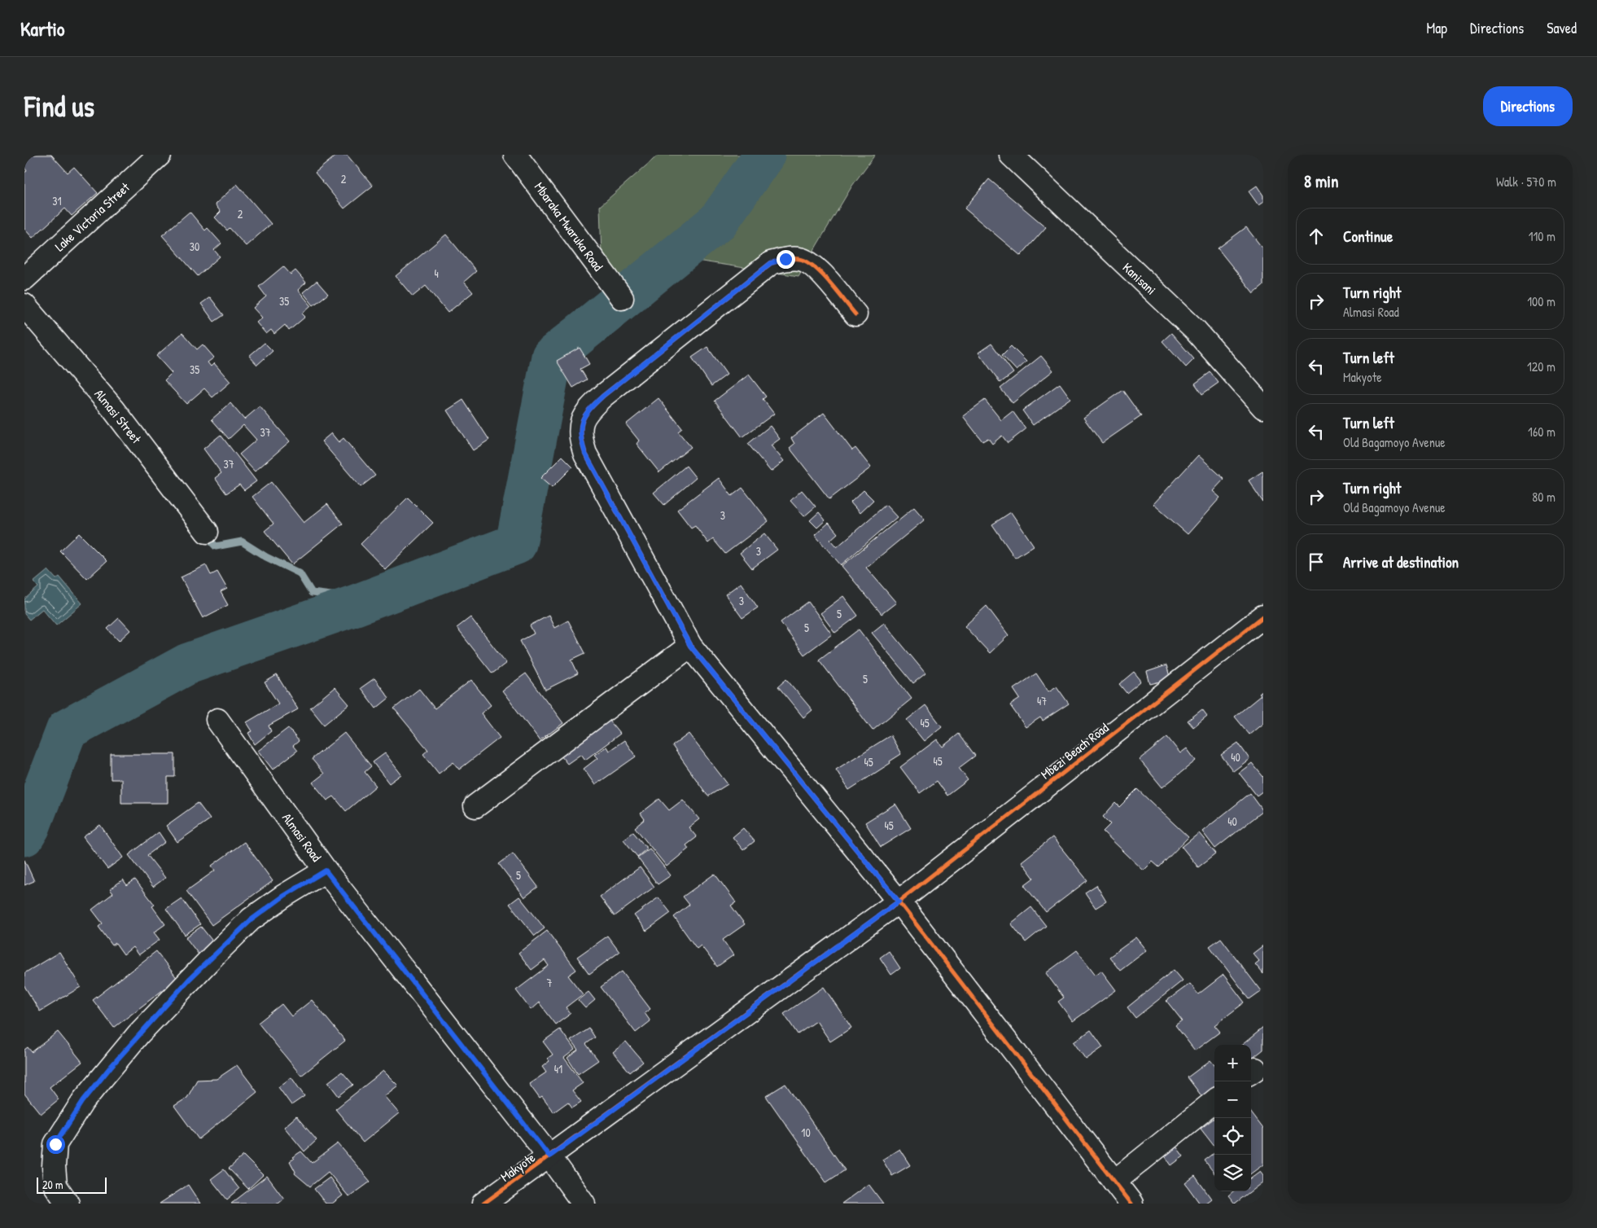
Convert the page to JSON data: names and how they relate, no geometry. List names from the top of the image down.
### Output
{
  "streets": {
    "street": [
      "Lake Victoria Street",
      "Mbaraka Mwaruka Road",
      "Kanisani",
      "Almasi Street",
      "Mbezi Beach Road",
      "Almasi Road",
      "Makyote"
    ]
  },
  "crossings": [
    ["Mbezi Beach Road", "Makyote"],
    ["Almasi Road", "Makyote"]
  ],
  "house_numbers": [
    "2",
    "31",
    "2",
    "30",
    "4",
    "35",
    "35",
    "37",
    "37",
    "3",
    "3",
    "3",
    "5",
    "5",
    "5",
    "47",
    "45",
    "40",
    "45",
    "45",
    "40",
    "45",
    "5",
    "7",
    "41",
    "10"
  ],
  "scale_bar": "20 m",
  "page": {
    "header": "Kartio",
    "nav": ["Map", "Directions", "Saved"],
    "buttons": "Directions",
    "title": "Find us",
    "heading": ["8 min", "Walk · 570 m"],
    "list": [
      ["Continue", "110 m"],
      ["Turn right", "Almasi Road", "100 m"],
      ["Turn left", "Makyote", "120 m"],
      ["Turn left", "Old Bagamoyo Avenue", "160 m"],
      ["Turn right", "Old Bagamoyo Avenue", "80 m"],
      "Arrive at destination"
    ],
    "map_buttons": ["+", "−"],
    "scale": "20 m"
  }
}
